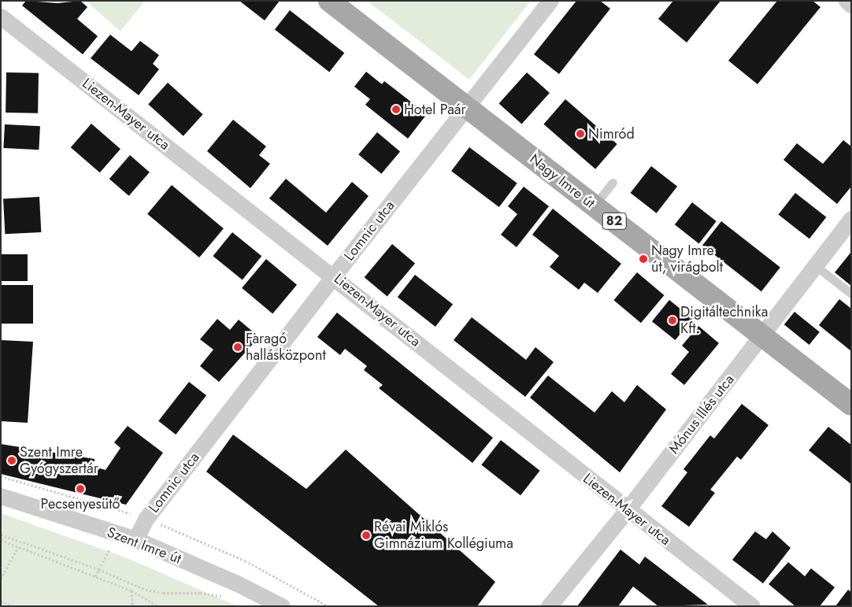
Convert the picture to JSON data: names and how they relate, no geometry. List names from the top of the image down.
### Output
{
  "streets": {
    "main road": ["Nagy Imre út", "82"],
    "street": [
      "Liezen-Mayer utca",
      "Lomnic utca",
      "Mónus Illés utca",
      "Szent Imre út"
    ]
  },
  "crossings": [
    ["Liezen-Mayer utca", "Lomnic utca"],
    ["Liezen-Mayer utca", "Mónus Illés utca"],
    ["Nagy Imre út", "Lomnic utca"],
    ["Nagy Imre út", "Mónus Illés utca"],
    ["Lomnic utca", "Szent Imre út"]
  ],
  "places": [
    "Hotel Paár",
    "Nimród",
    "Nagy Imre út, virágbolt",
    "Digitáltechnika Kft.",
    "Faragó hallásközpont",
    "Szent Imre Gyógyszertár",
    "Pecsenyesütő",
    "Révai Miklós Gimnázium Kollégiuma"
  ]
}
